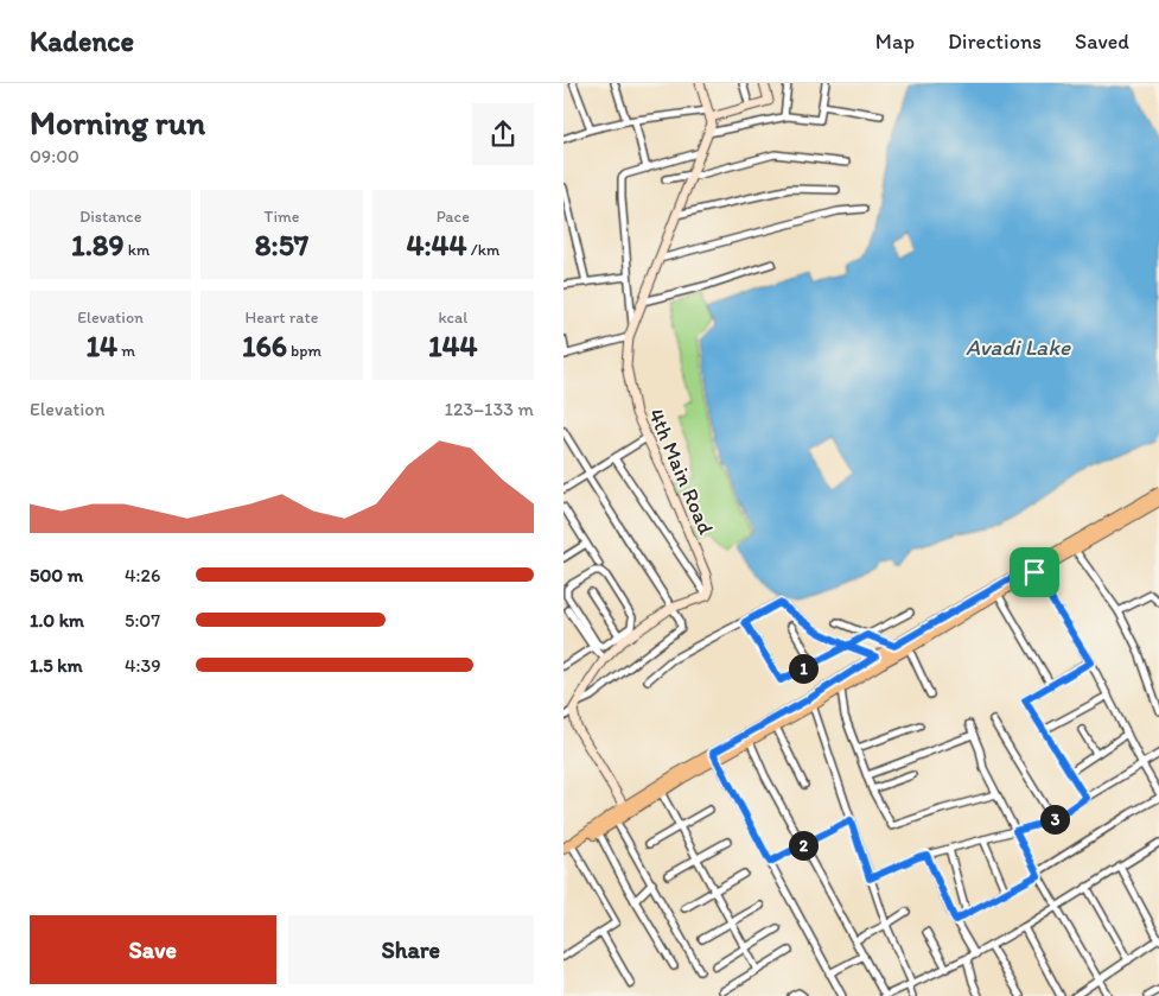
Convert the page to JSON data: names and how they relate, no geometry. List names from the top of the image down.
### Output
{
  "streets": {
    "main road": ["4th Main Road"]
  },
  "water": ["Avadi Lake"],
  "page": {
    "header": "Kadence",
    "nav": ["Map", "Directions", "Saved"],
    "heading": ["Morning run", "09:00"],
    "stats": [
      ["Distance", "1.89 km"],
      ["Time", "8:57"],
      ["Pace", "4:44 /km"],
      ["Elevation", "14 m"],
      ["Heart rate", "166 bpm"],
      ["kcal", "144"]
    ],
    "chart": ["Elevation", "123–133 m"],
    "list": [
      {
        "name": "500 m",
        "note": "4:26"
      },
      {
        "name": "1.0 km",
        "note": "5:07"
      },
      {
        "name": "1.5 km",
        "note": "4:39"
      }
    ],
    "pins": ["1", "3", "2"],
    "buttons": ["Save", "Share"]
  }
}
